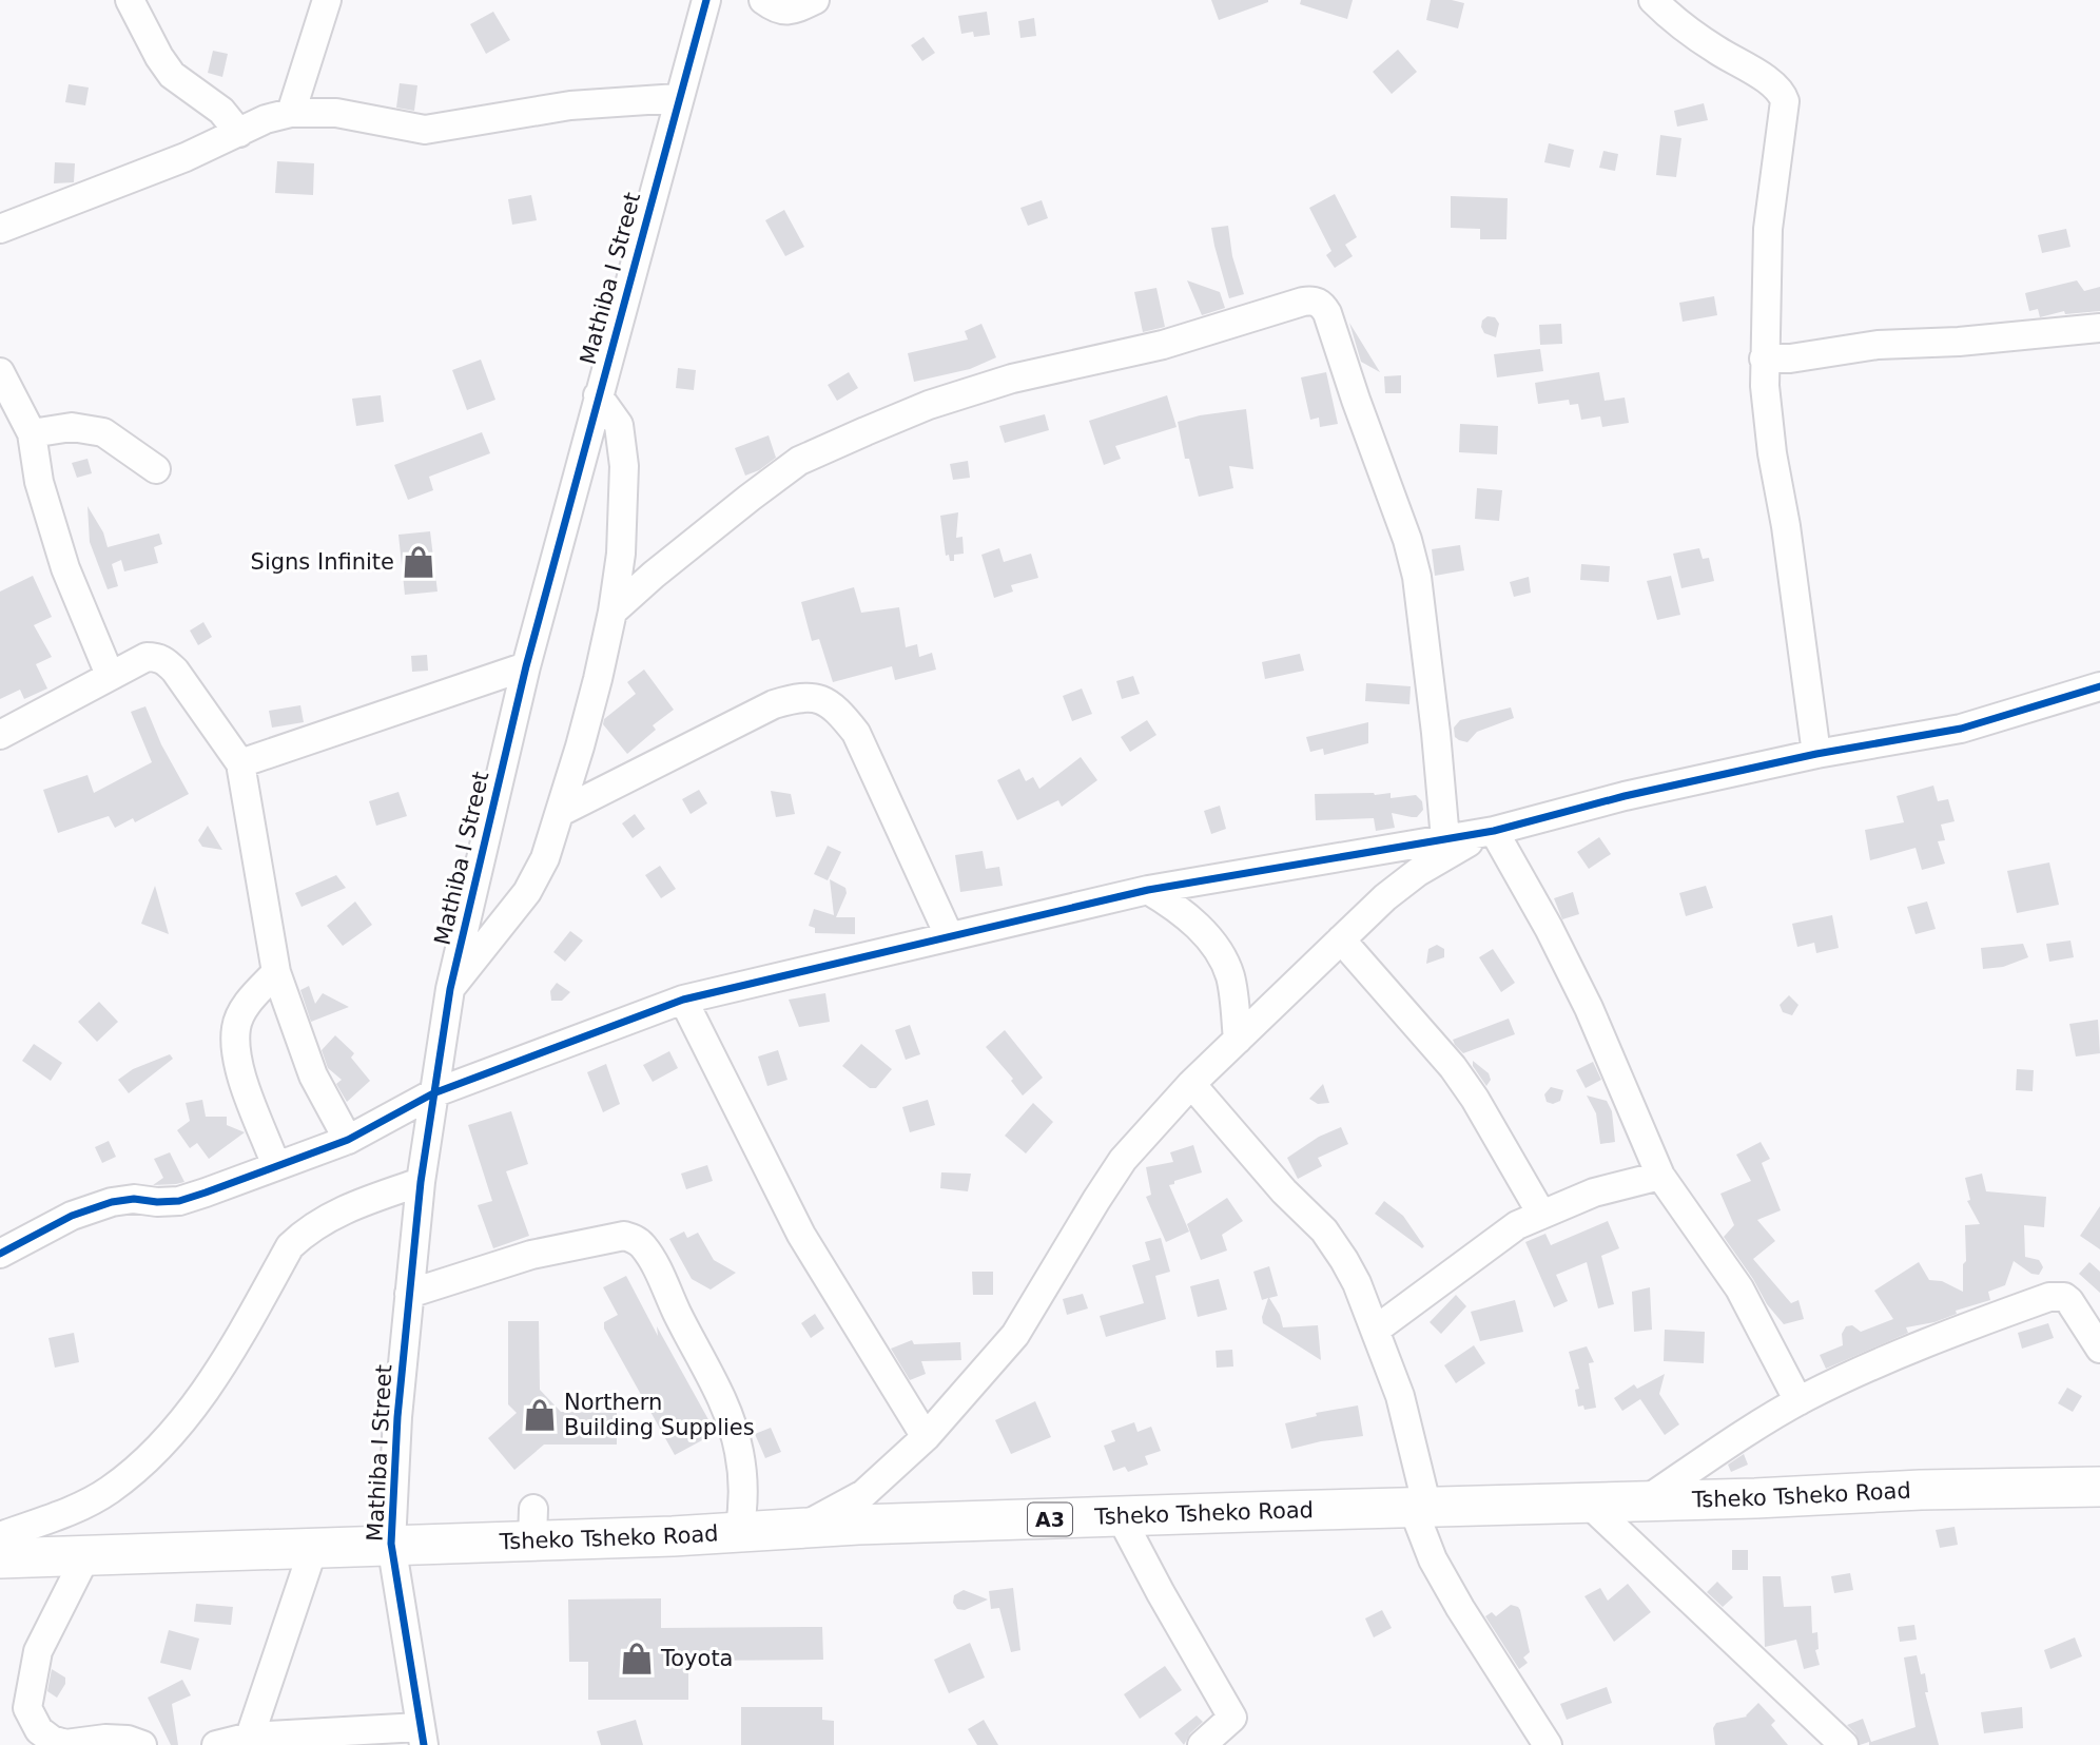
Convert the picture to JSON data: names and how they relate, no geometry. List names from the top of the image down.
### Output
{
  "streets": {
    "highway": ["Tsheko Tsheko Road", "A3"],
    "street": ["Mathiba I Street"]
  },
  "crossings": [
    ["Mathiba I Street", "Tsheko Tsheko Road"]
  ],
  "places": {
    "shop": ["Signs Infinite", "Northern Building Supplies", "Toyota"]
  }
}
